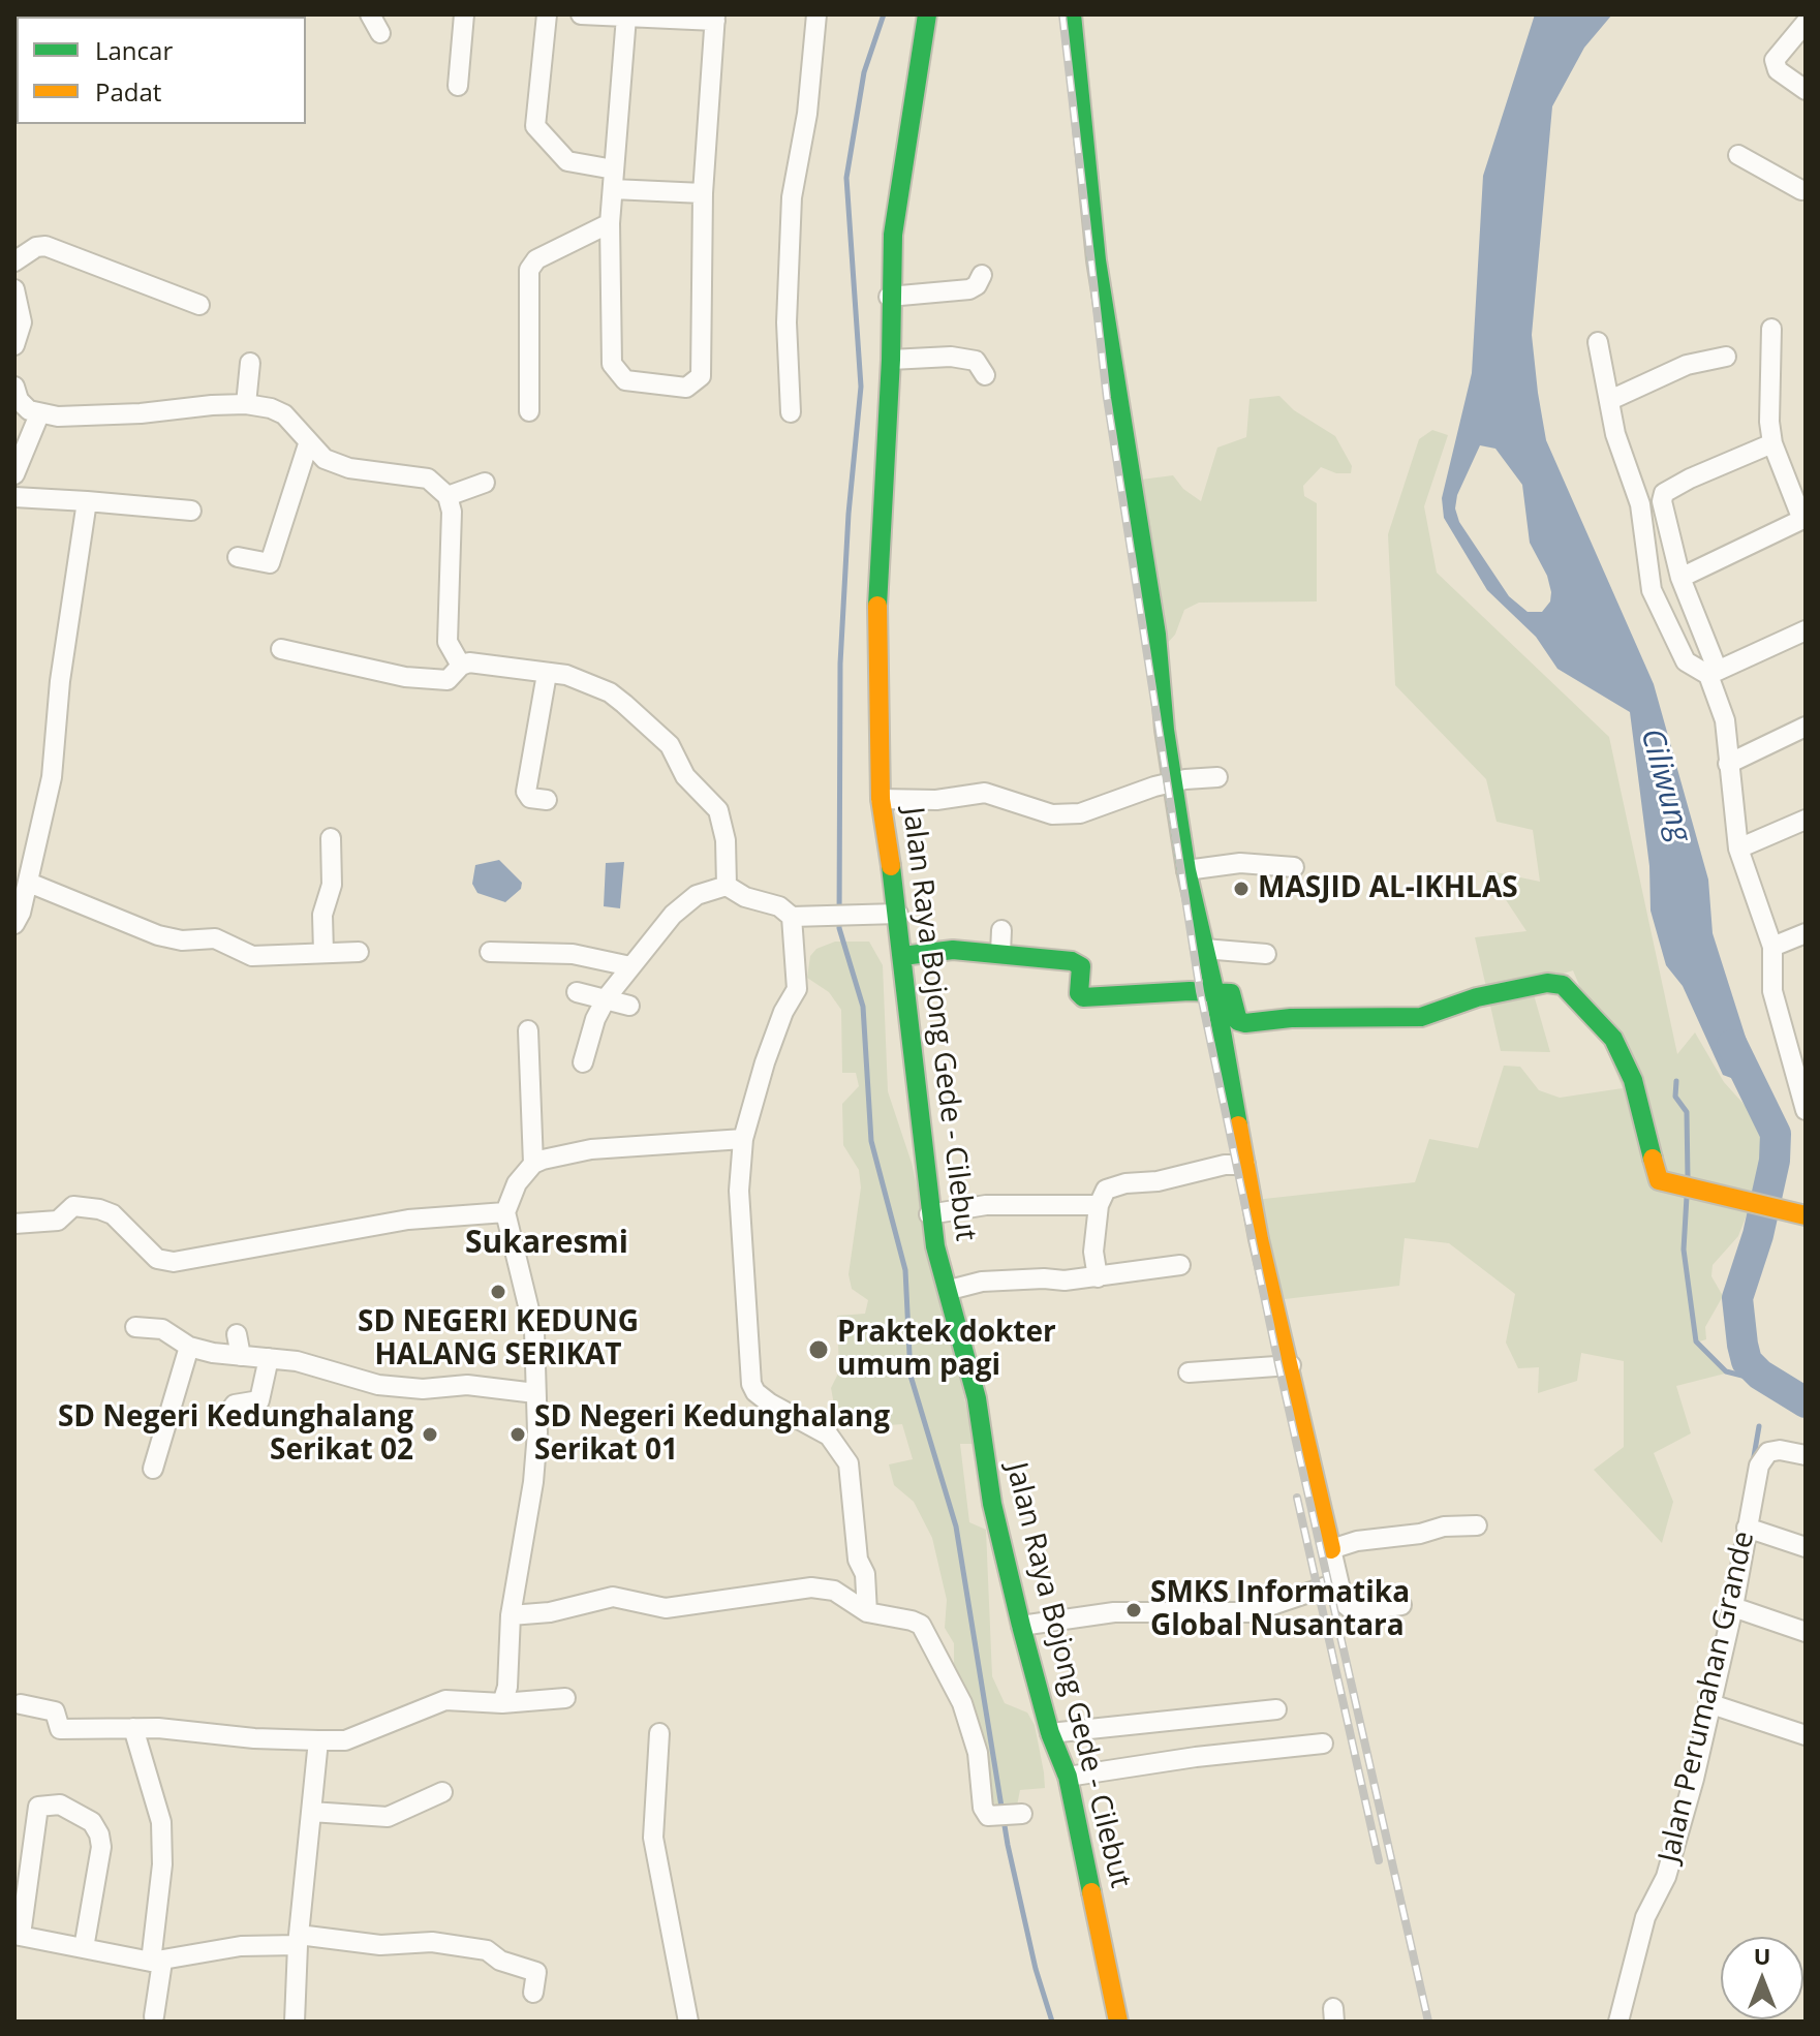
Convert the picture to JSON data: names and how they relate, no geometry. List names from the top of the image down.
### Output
{
  "streets": {
    "street": ["Jalan Raya Bojong Gede - Cilebut", "Jalan Perumahan Grande"]
  },
  "districts": ["Sukaresmi"],
  "water": ["Ciliwung"],
  "places": [
    "MASJID AL-IKHLAS",
    "SD NEGERI KEDUNG HALANG SERIKAT",
    "Praktek dokter umum pagi",
    "SD Negeri Kedunghalang Serikat 02",
    "SD Negeri Kedunghalang Serikat 01",
    "SMKS Informatika Global Nusantara"
  ],
  "legend": ["Lancar", "Padat"],
  "north": "top"
}
